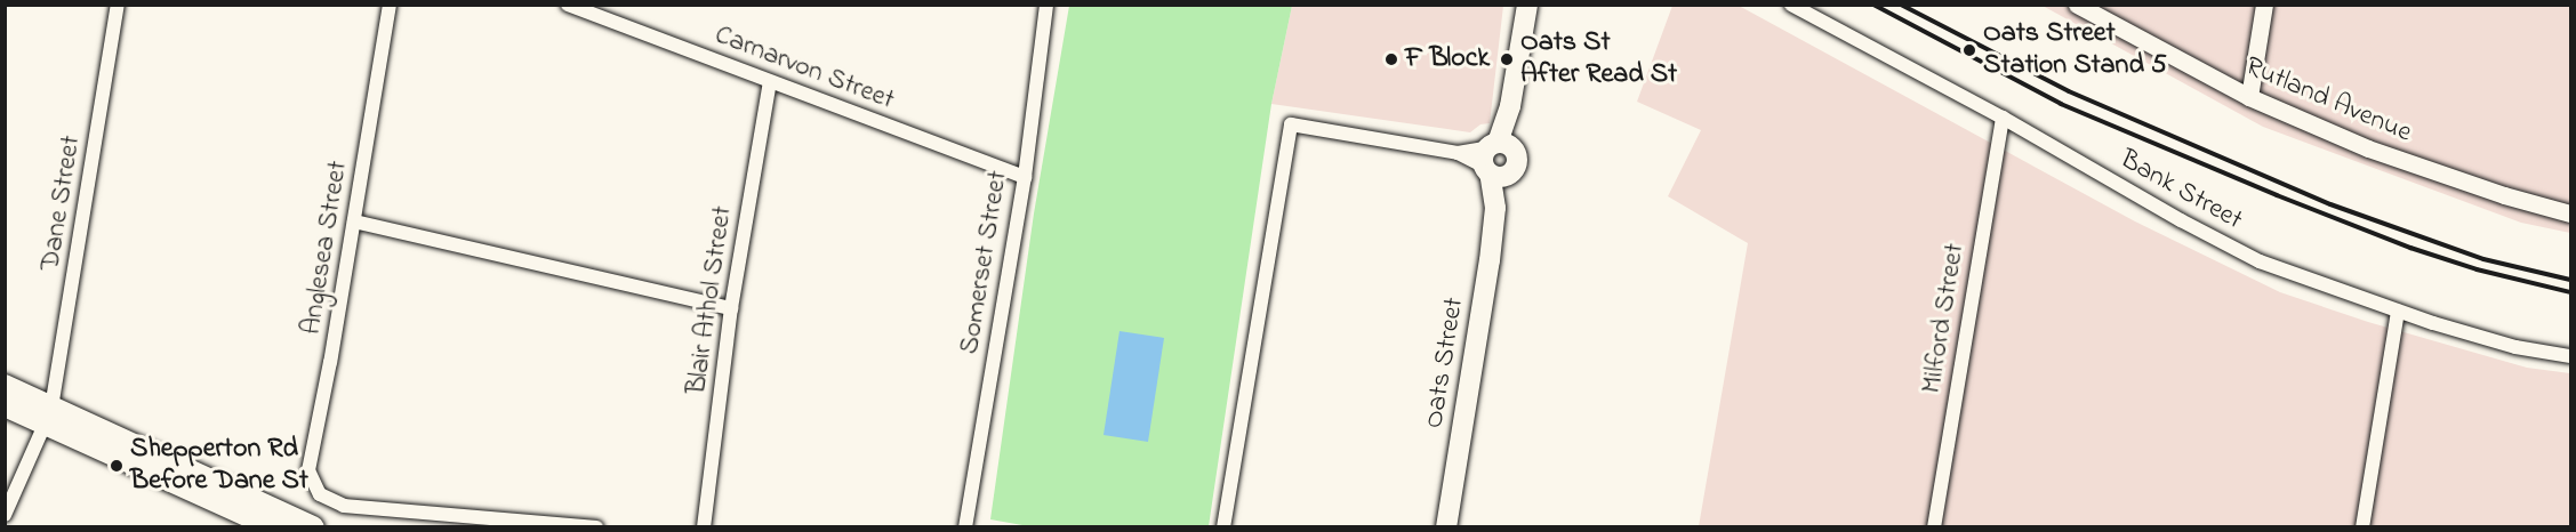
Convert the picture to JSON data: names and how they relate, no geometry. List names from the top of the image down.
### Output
{
  "streets": {
    "main road": ["Oats Street"],
    "street": [
      "Carnarvon Street",
      "Rutland Avenue",
      "Bank Street",
      "Dane Street",
      "Anglesea Street",
      "Somerset Street",
      "Blair Athol Street",
      "Milford Street"
    ]
  },
  "crossings": [
    ["Carnarvon Street", "Somerset Street"],
    ["Carnarvon Street", "Blair Athol Street"],
    ["Bank Street", "Milford Street"]
  ],
  "places": [
    "Oats Street Station Stand 5",
    "F Block",
    "Oats St After Read St",
    "Shepperton Rd Before Dane St"
  ]
}
